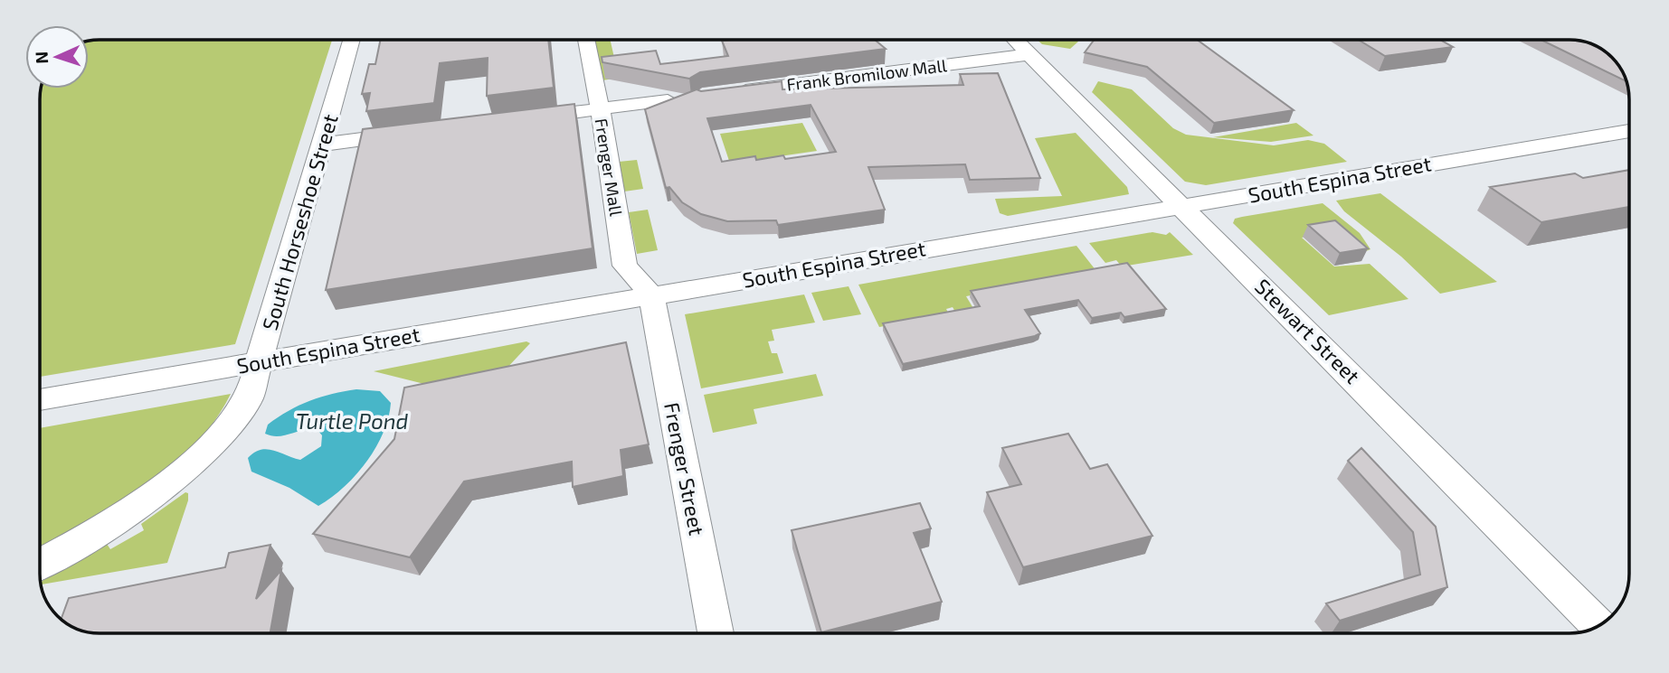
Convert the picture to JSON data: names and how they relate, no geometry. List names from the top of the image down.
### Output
{
  "streets": {
    "street": [
      "Frank Bromilow Mall",
      "Frenger Mall",
      "South Espina Street",
      "South Horseshoe Street",
      "Stewart Street",
      "Frenger Street"
    ]
  },
  "crossings": [
    ["Frank Bromilow Mall", "Stewart Street"],
    ["Frenger Mall", "South Espina Street"],
    ["Frenger Mall", "Frenger Street"],
    ["South Espina Street", "South Horseshoe Street"],
    ["South Espina Street", "Stewart Street"],
    ["South Espina Street", "Frenger Street"]
  ],
  "water": ["Turtle Pond"],
  "north": "left"
}
